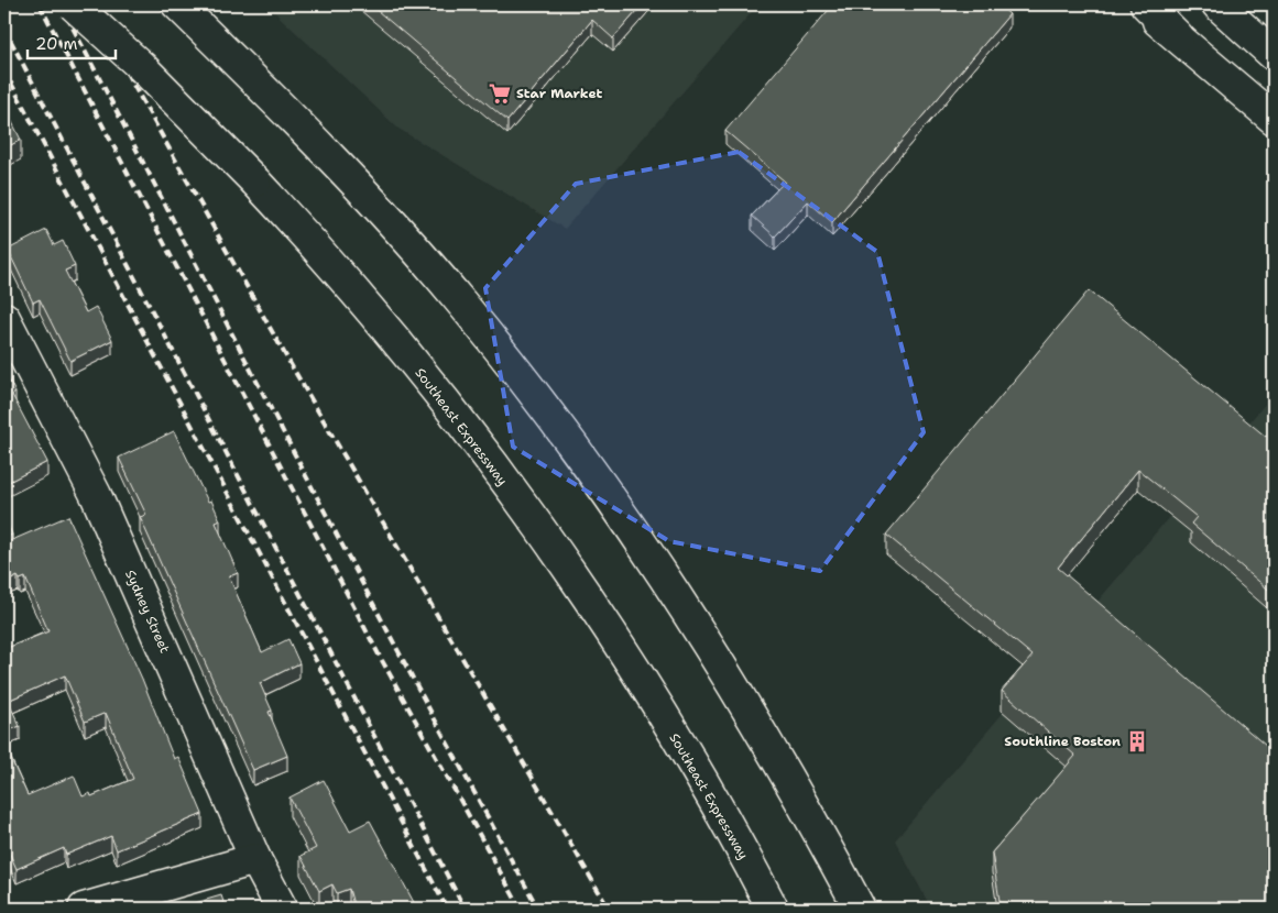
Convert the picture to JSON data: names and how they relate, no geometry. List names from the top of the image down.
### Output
{
  "streets": {
    "main road": ["Southeast Expressway", "Sydney Street"]
  },
  "places": {
    "supermarket": ["Star Market"],
    "building": ["Southline Boston"]
  },
  "scale_bar": "20 m"
}
